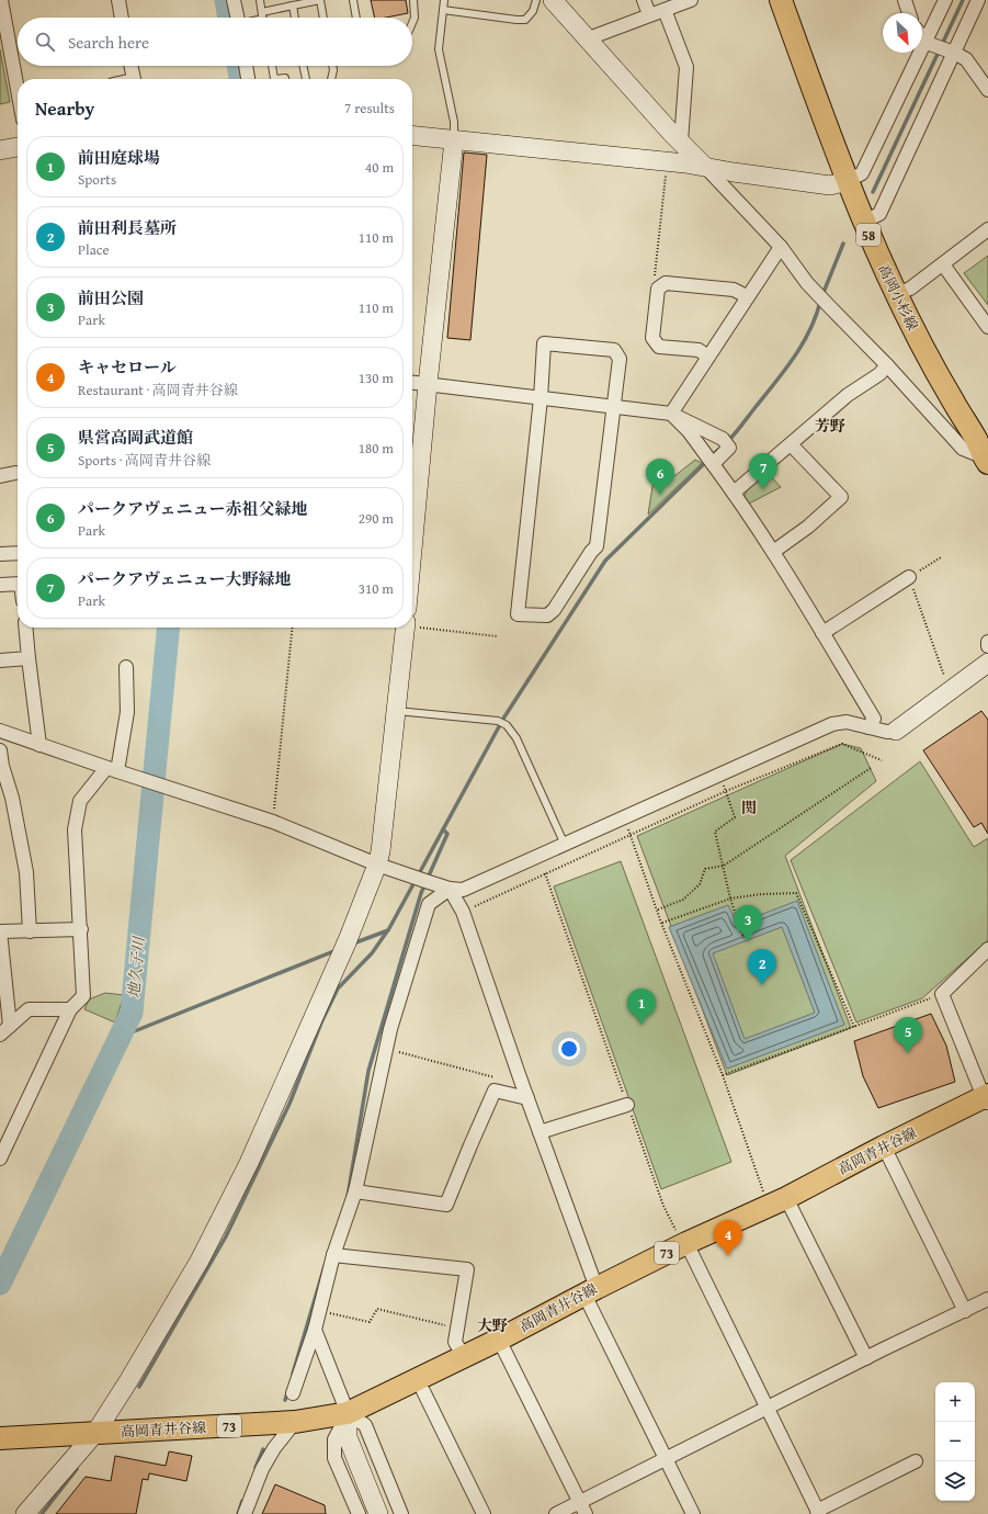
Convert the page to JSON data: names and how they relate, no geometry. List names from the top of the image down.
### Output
{
  "streets": {
    "main road": [
      "58",
      "高岡小杉線",
      "高岡青井谷線",
      "73"
    ]
  },
  "districts": ["芳野", "関", "大野"],
  "water": ["地久子川"],
  "north": "bottom right",
  "page": {
    "search": "Search here",
    "heading": ["Nearby", "7 results"],
    "list": [
      {
        "mark": "1",
        "name": "前田庭球場",
        "note": "Sports",
        "value": "40 m"
      },
      {
        "mark": "2",
        "name": "前田利長墓所",
        "note": "Place",
        "value": "110 m"
      },
      {
        "mark": "3",
        "name": "前田公園",
        "note": "Park",
        "value": "110 m"
      },
      {
        "mark": "4",
        "name": "キャセロール",
        "note": "Restaurant · 高岡青井谷線",
        "value": "130 m"
      },
      {
        "mark": "5",
        "name": "県営高岡武道館",
        "note": "Sports · 高岡青井谷線",
        "value": "180 m"
      },
      {
        "mark": "6",
        "name": "パークアヴェニュー赤祖父緑地",
        "note": "Park",
        "value": "290 m"
      },
      {
        "mark": "7",
        "name": "パークアヴェニュー大野緑地",
        "note": "Park",
        "value": "310 m"
      }
    ],
    "pins": [
      "7",
      "6",
      "3",
      "2",
      "1",
      "5",
      "4"
    ],
    "map_buttons": ["+", "−"]
  }
}
